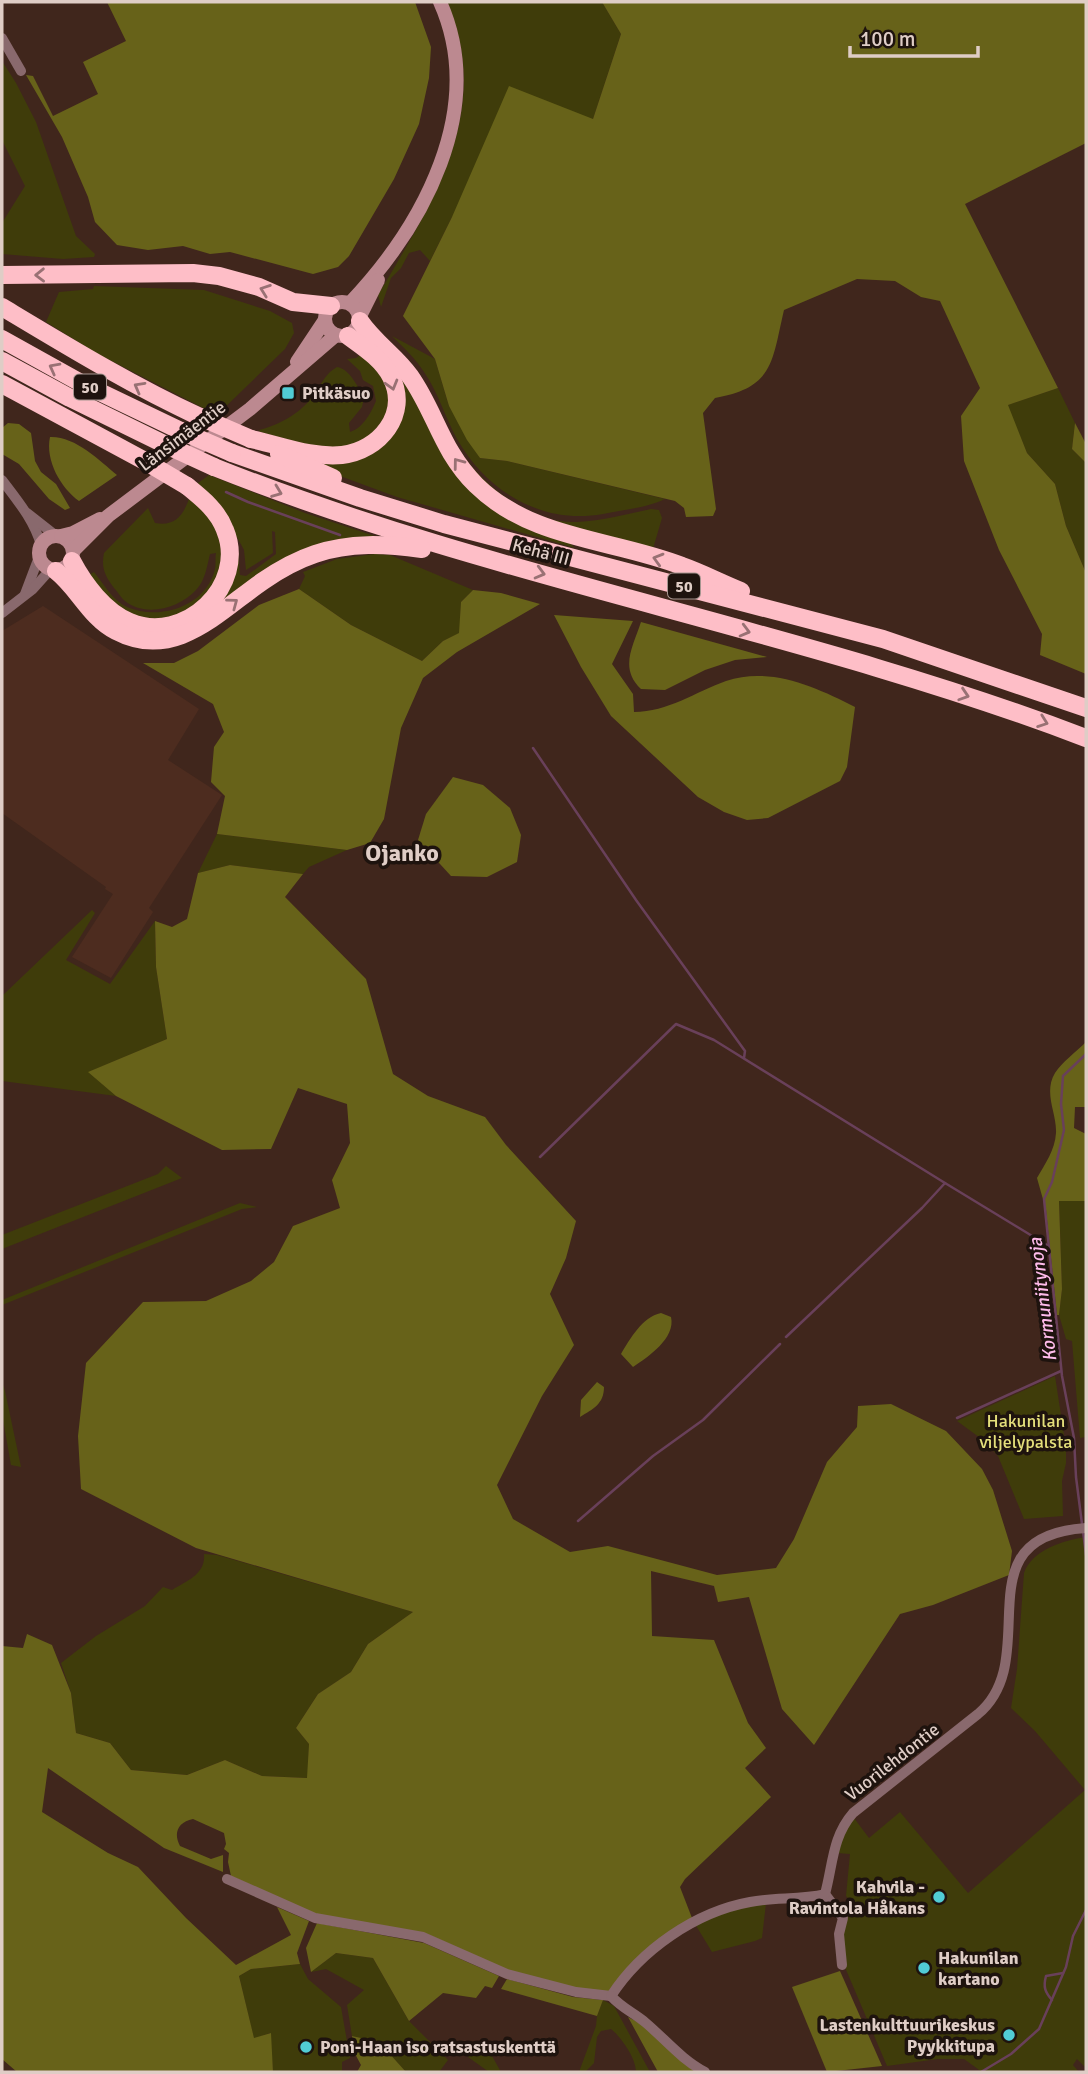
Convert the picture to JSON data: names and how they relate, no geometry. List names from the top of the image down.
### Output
{
  "streets": {
    "highway": ["50", "Kehä III"],
    "main road": ["Länsimäentie"],
    "street": ["Vuorilehdontie"]
  },
  "districts": ["Ojanko"],
  "water": ["Kormuniitynoja"],
  "parks": ["Hakunilan viljelypalsta"],
  "places": {
    "transit": ["Pitkäsuo"],
    "other": [
      "Kahvila - Ravintola Håkans",
      "Hakunilan kartano",
      "Lastenkulttuurikeskus Pyykkitupa",
      "Poni-Haan iso ratsastuskenttä"
    ]
  },
  "scale_bar": "100 m"
}
